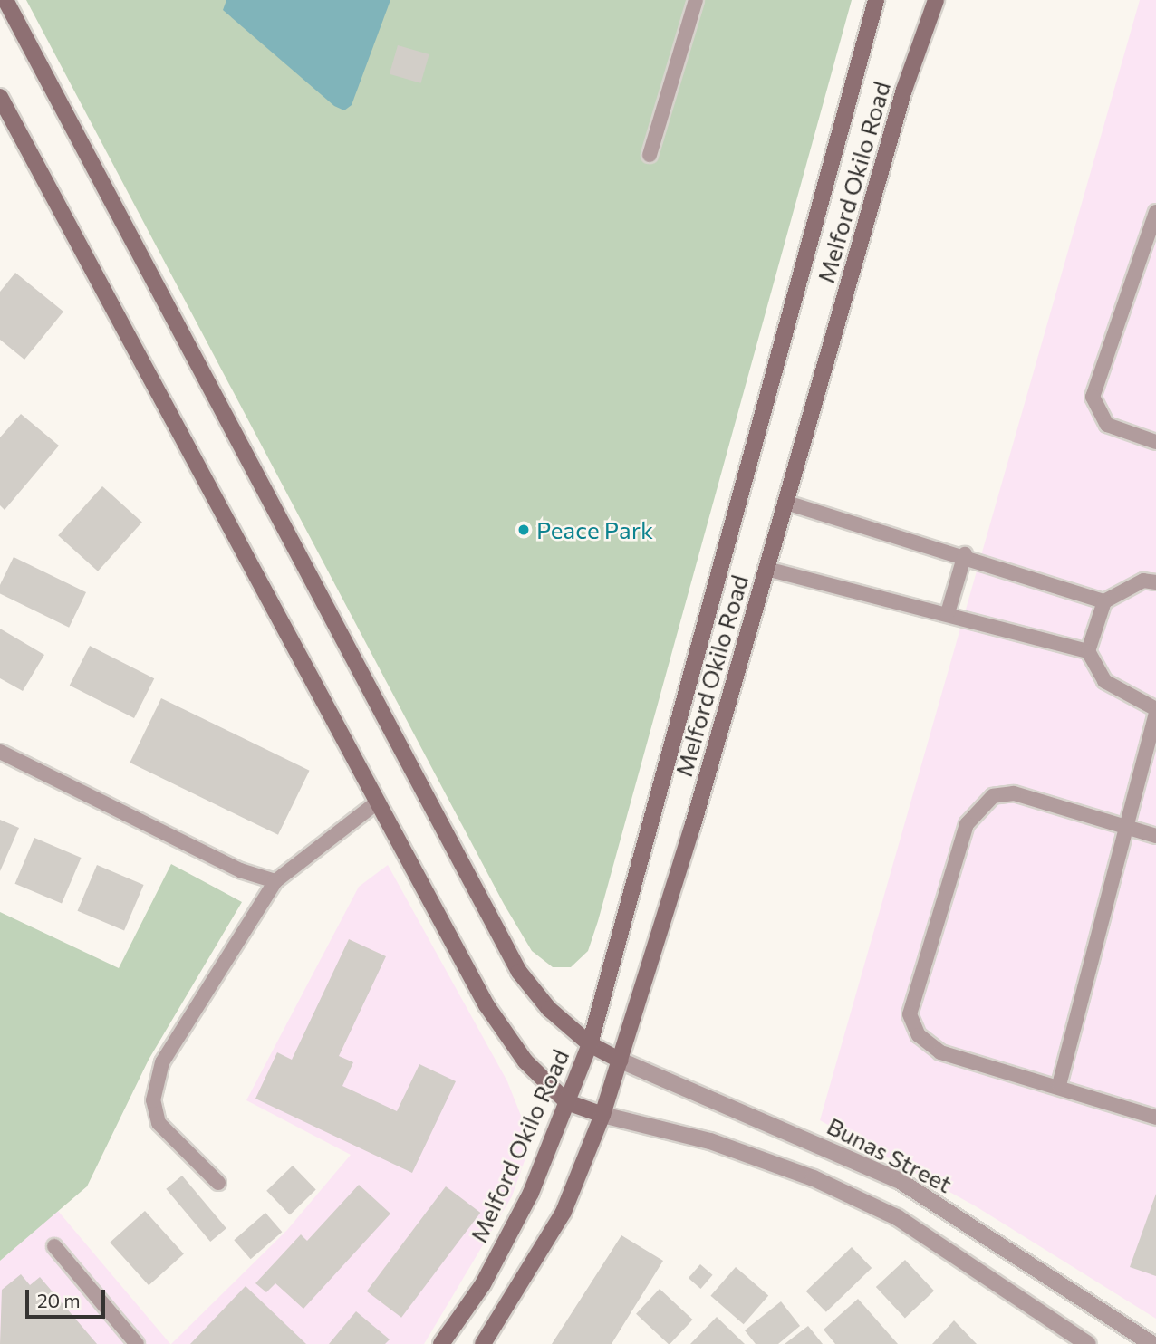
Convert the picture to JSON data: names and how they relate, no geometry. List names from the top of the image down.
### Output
{
  "streets": {
    "main road": ["Melford Okilo Road"],
    "street": ["Bunas Street"]
  },
  "crossings": [
    ["Melford Okilo Road", "Bunas Street"]
  ],
  "places": ["Peace Park"],
  "scale_bar": "20 m"
}
